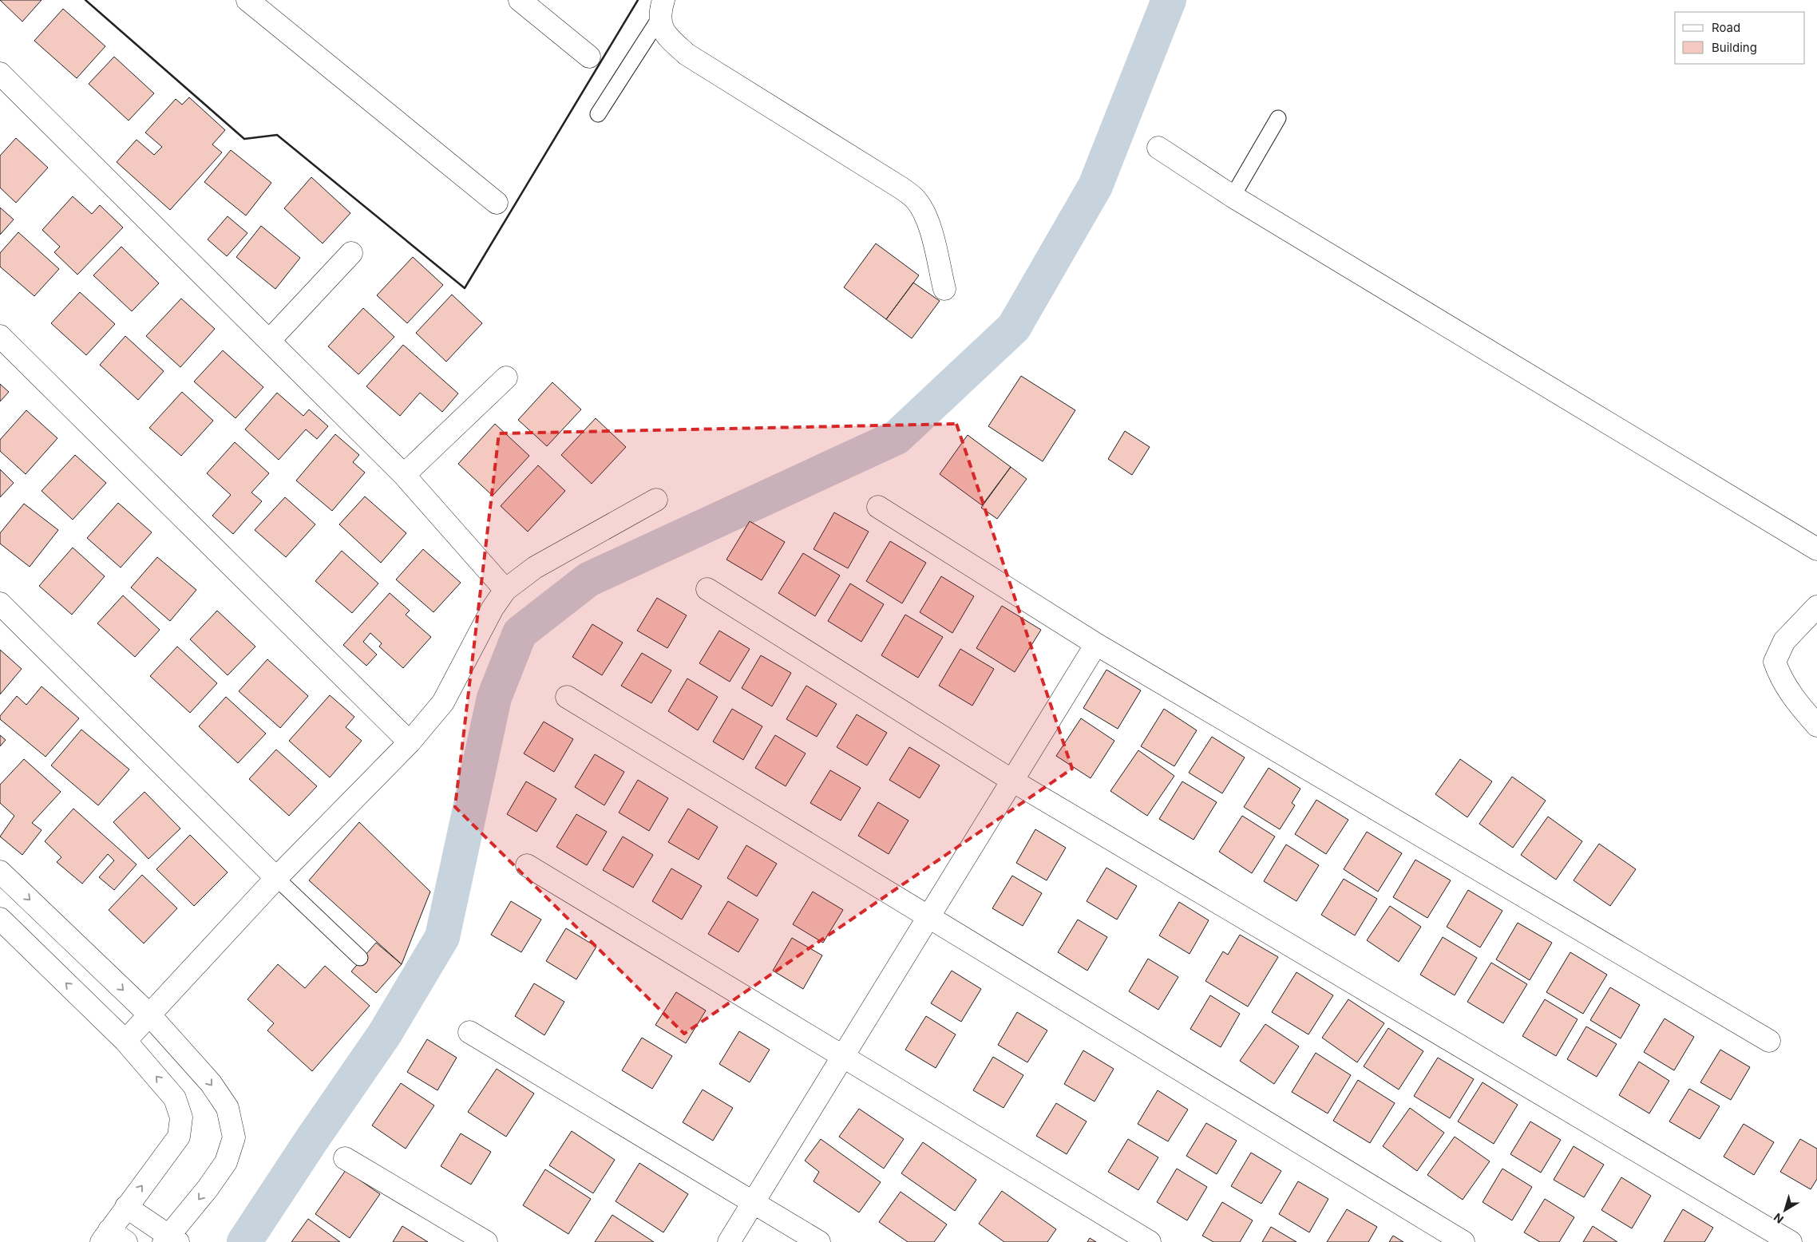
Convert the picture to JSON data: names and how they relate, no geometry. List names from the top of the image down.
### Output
{
  "legend": ["Road", "Building"],
  "north": "bottom left"
}
